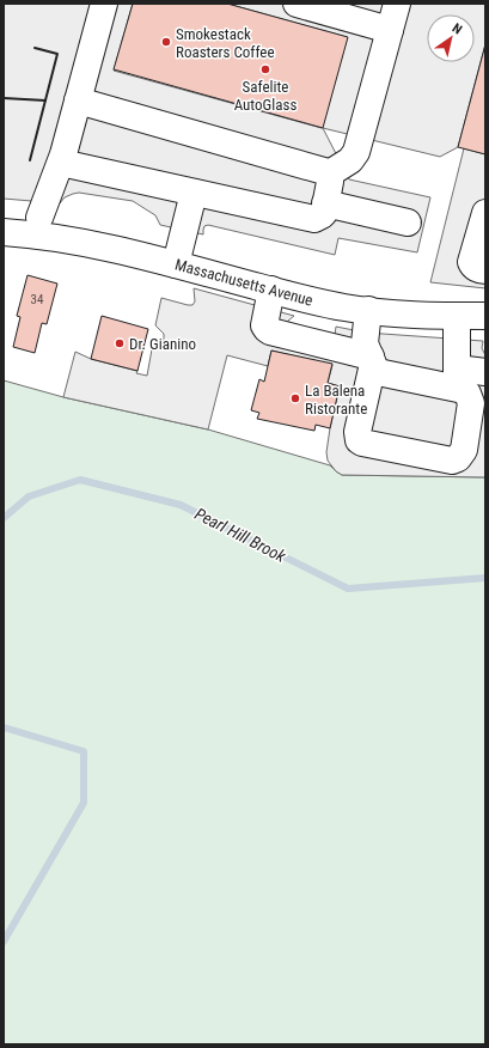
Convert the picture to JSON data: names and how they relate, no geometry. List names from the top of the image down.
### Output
{
  "streets": {
    "main road": ["Massachusetts Avenue"]
  },
  "water": ["Pearl Hill Brook"],
  "places": [
    "Smokestack Roasters Coffee",
    "Safelite AutoGlass",
    "Dr. Gianino",
    "La Balena Ristorante"
  ],
  "house_numbers": ["34"],
  "north": "top right"
}
